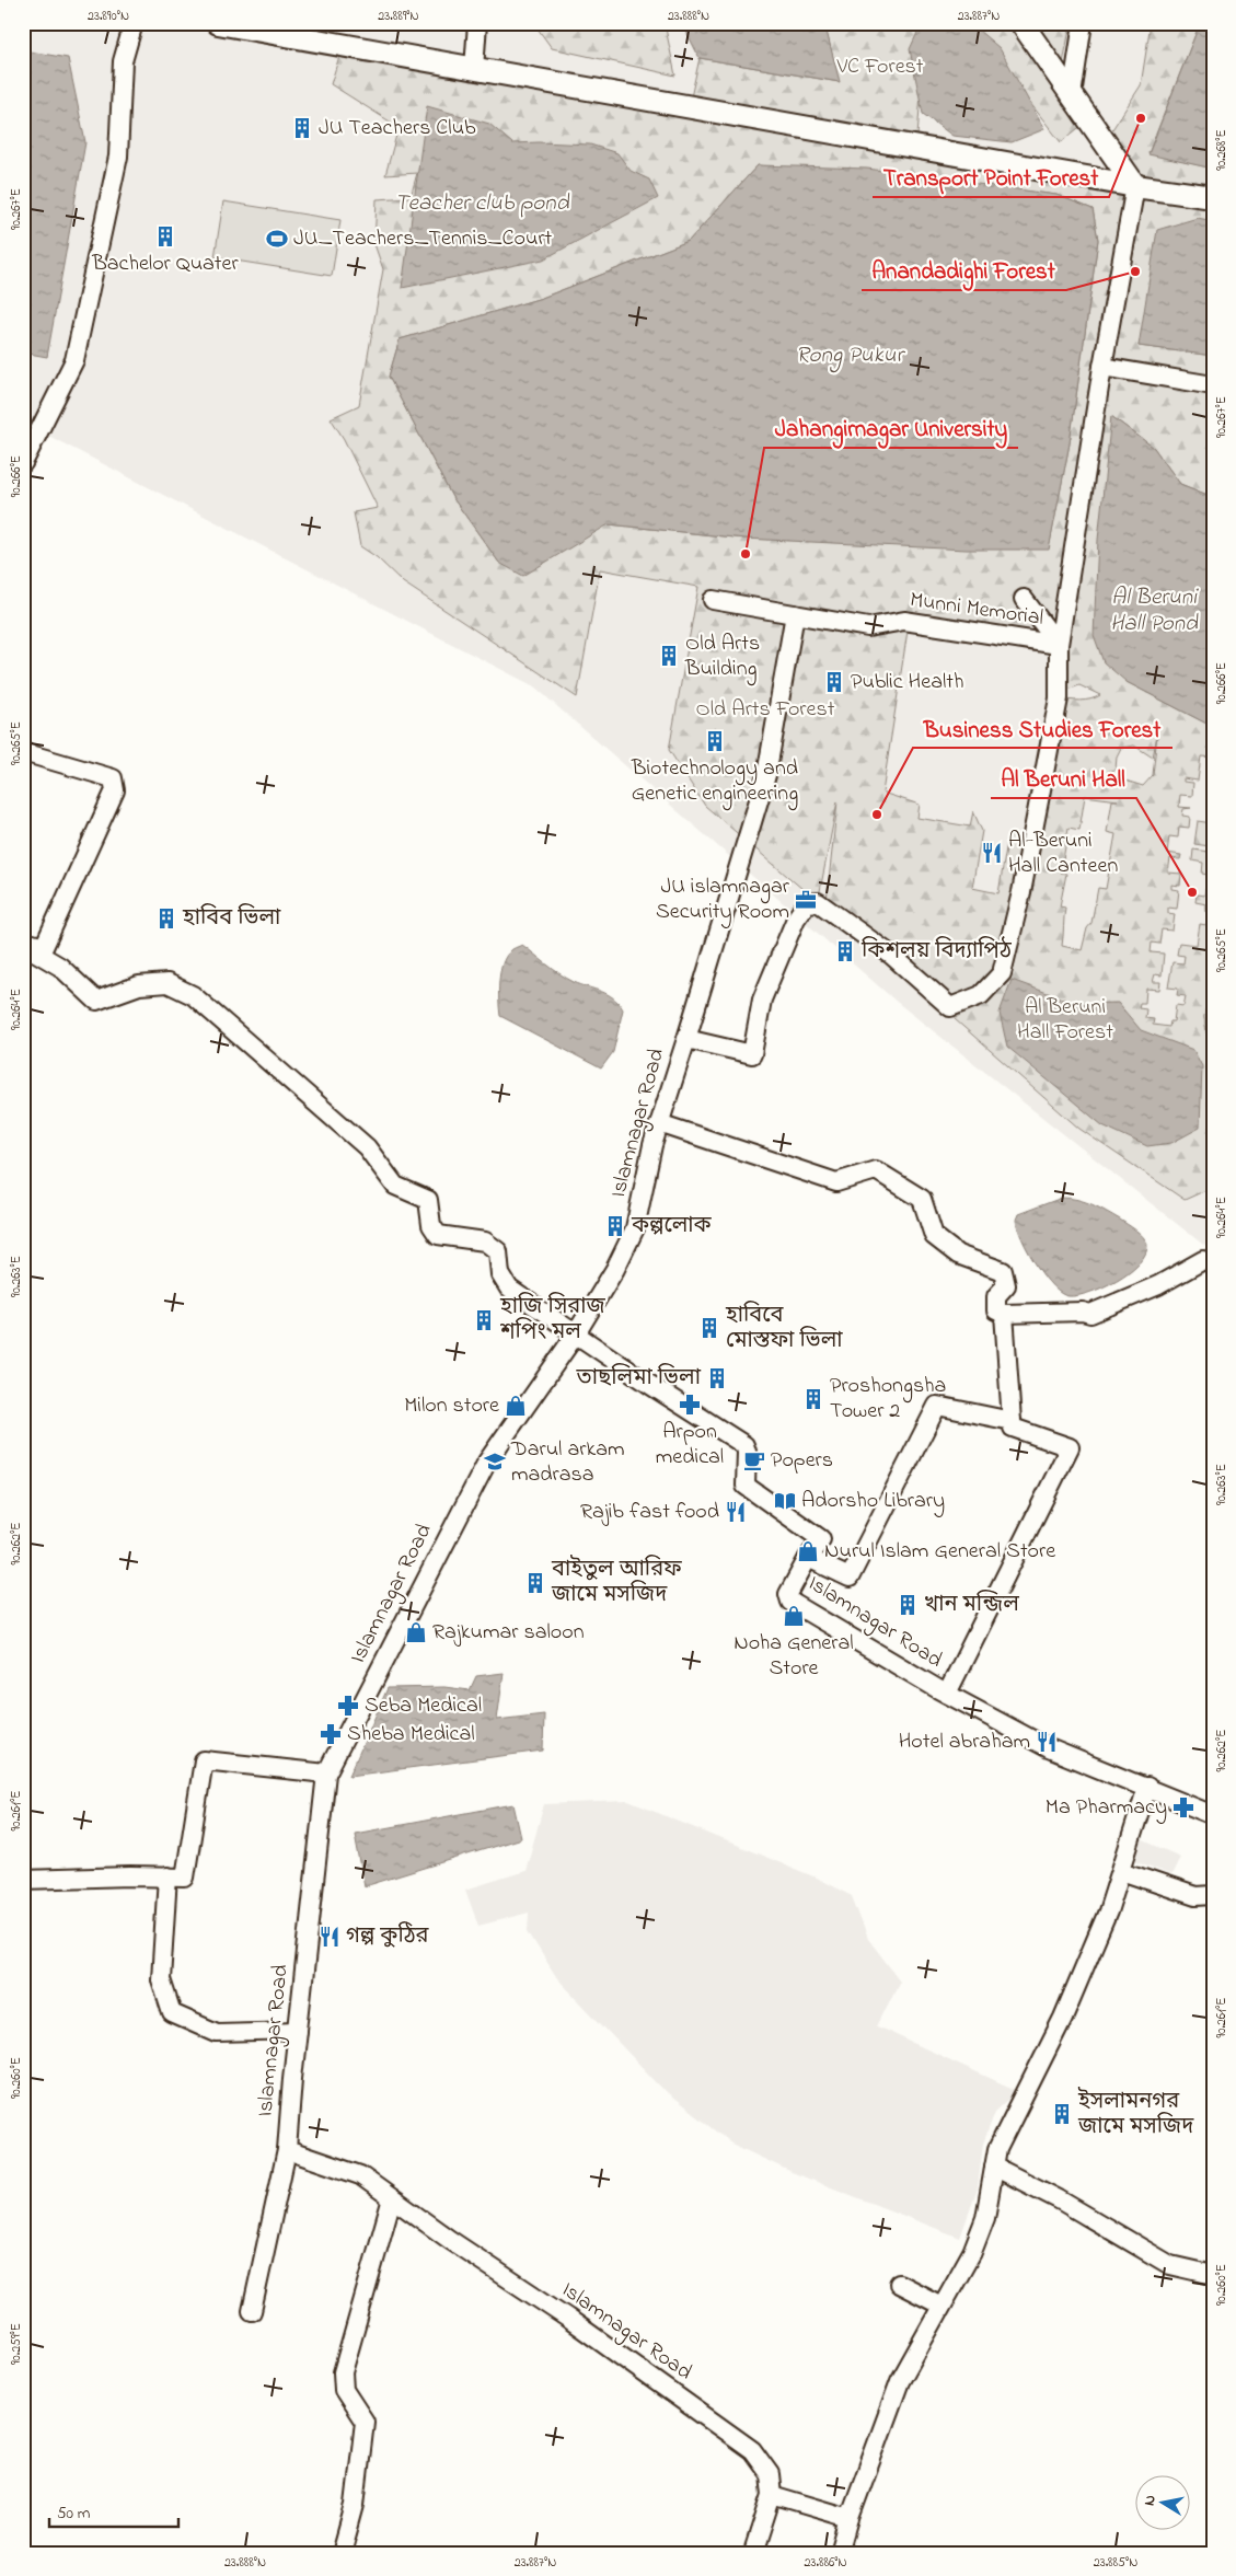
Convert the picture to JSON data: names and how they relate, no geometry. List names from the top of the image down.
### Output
{
  "streets": {
    "street": ["Munni Memorial", "Islamnagar Road"]
  },
  "crossings": [
    ["Munni Memorial", "Islamnagar Road"]
  ],
  "water": ["Teacher club pond", "Rong Pukur", "Al Beruni Hall Pond"],
  "parks": ["VC Forest", "Old Arts Forest", "Al Beruni Hall Forest"],
  "places": {
    "other": [
      "Transport Point Forest",
      "Anandadighi Forest",
      "Jahangirnagar University",
      "Business Studies Forest",
      "Al Beruni Hall"
    ],
    "building": [
      "JU Teachers Club",
      "Bachelor Quater",
      "Old Arts Building",
      "Public Health",
      "Biotechnology and Genetic engineering",
      "হাবিব ভিলা",
      "কিশলয় বিদ্যাপিঠ",
      "কল্পলোক",
      "হাজি সিরাজ শপিং মল",
      "হাবিবে মোস্তফা ভিলা",
      "তাছলিমা ভিলা",
      "Proshongsha Tower 2",
      "বাইতুল আরিফ জামে মসজিদ",
      "খান মন্জিল",
      "ইসলামনগর জামে মসজিদ"
    ],
    "sports": ["JU_Teachers_Tennis_Court"],
    "restaurant": [
      "Al-Beruni Hall Canteen",
      "Rajib fast food",
      "Hotel abraham",
      "গল্প কুঠির"
    ],
    "office": ["JU islamnagar Security Room"],
    "pharmacy": [
      "Arpon medical",
      "Seba Medical",
      "Sheba Medical",
      "Ma Pharmacy"
    ],
    "shop": [
      "Milon store",
      "Nurul Islam General Store",
      "Noha General Store",
      "Rajkumar saloon"
    ],
    "cafe": ["Popers"],
    "school or university": ["Darul arkam madrasa"],
    "library": ["Adorsho Library"]
  },
  "scale_bar": "50 m",
  "north": "left",
  "coordinates": [
    "23.890°N",
    "23.889°N",
    "23.888°N",
    "23.887°N",
    "90.268°E",
    "90.267°E",
    "90.266°E",
    "90.265°E",
    "90.264°E",
    "90.263°E",
    "90.262°E",
    "90.261°E",
    "90.260°E",
    "90.259°E",
    "23.886°N",
    "23.885°N"
  ]
}
